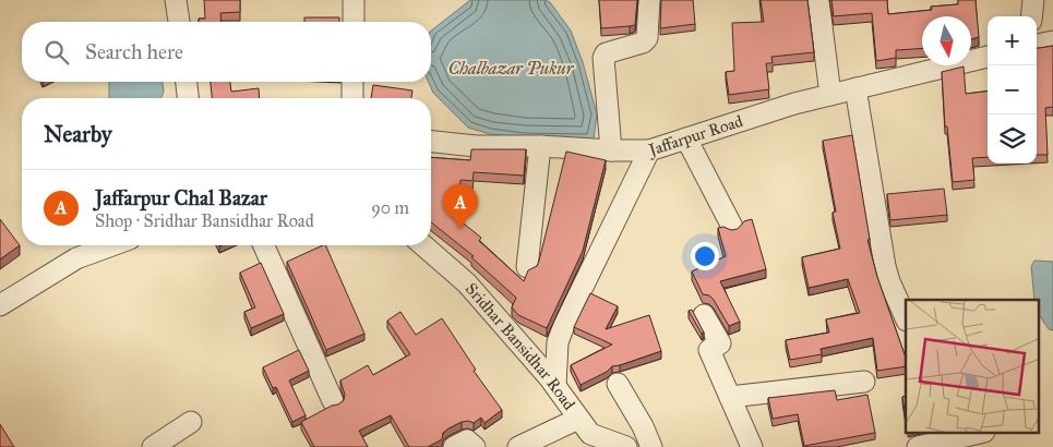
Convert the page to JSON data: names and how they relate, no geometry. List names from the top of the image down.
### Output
{
  "streets": {
    "street": ["Jaffarpur Road", "Sridhar Bansidhar Road"]
  },
  "crossings": [
    ["Jaffarpur Road", "Sridhar Bansidhar Road"]
  ],
  "water": ["Chalbazar Pukur"],
  "north": "bottom",
  "page": {
    "map_buttons": ["+", "−"],
    "search": "Search here",
    "heading": "Nearby",
    "list": [
      {
        "mark": "A",
        "name": "Jaffarpur Chal Bazar",
        "note": "Shop · Sridhar Bansidhar Road",
        "value": "90 m"
      }
    ],
    "pins": "A"
  }
}
